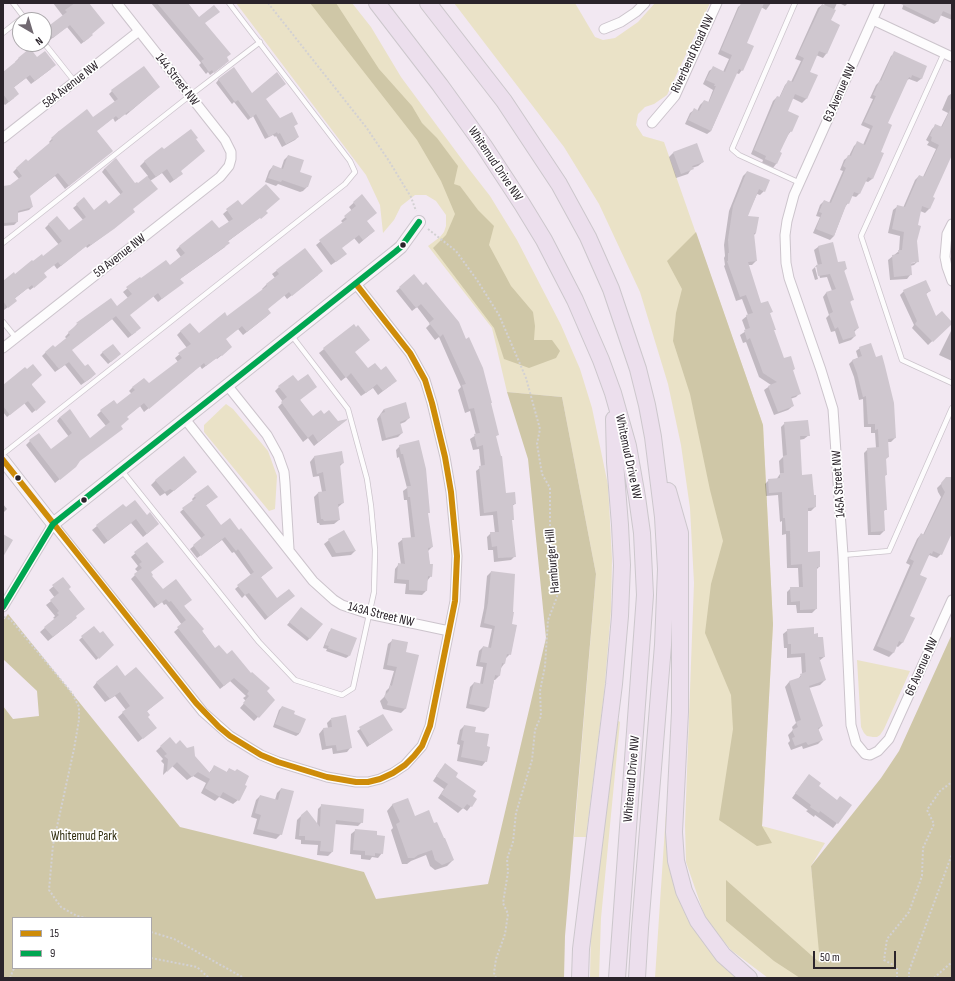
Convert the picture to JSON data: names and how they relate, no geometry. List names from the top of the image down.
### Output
{
  "streets": {
    "highway": ["Whitemud Drive NW"],
    "street": [
      "Riverbend Road NW",
      "144 Street NW",
      "58A Avenue NW",
      "63 Avenue NW",
      "59 Avenue NW",
      "145A Street NW",
      "143A Street NW",
      "66 Avenue NW"
    ],
    "path": ["Hamburger Hill"]
  },
  "crossings": [
    ["144 Street NW", "58A Avenue NW"],
    ["144 Street NW", "59 Avenue NW"],
    ["63 Avenue NW", "145A Street NW"],
    ["145A Street NW", "66 Avenue NW"]
  ],
  "parks": ["Whitemud Park"],
  "lines": ["transit line 9", "transit line 15"],
  "legend": ["15", "9"],
  "scale_bar": "50 m",
  "north": "bottom right"
}
